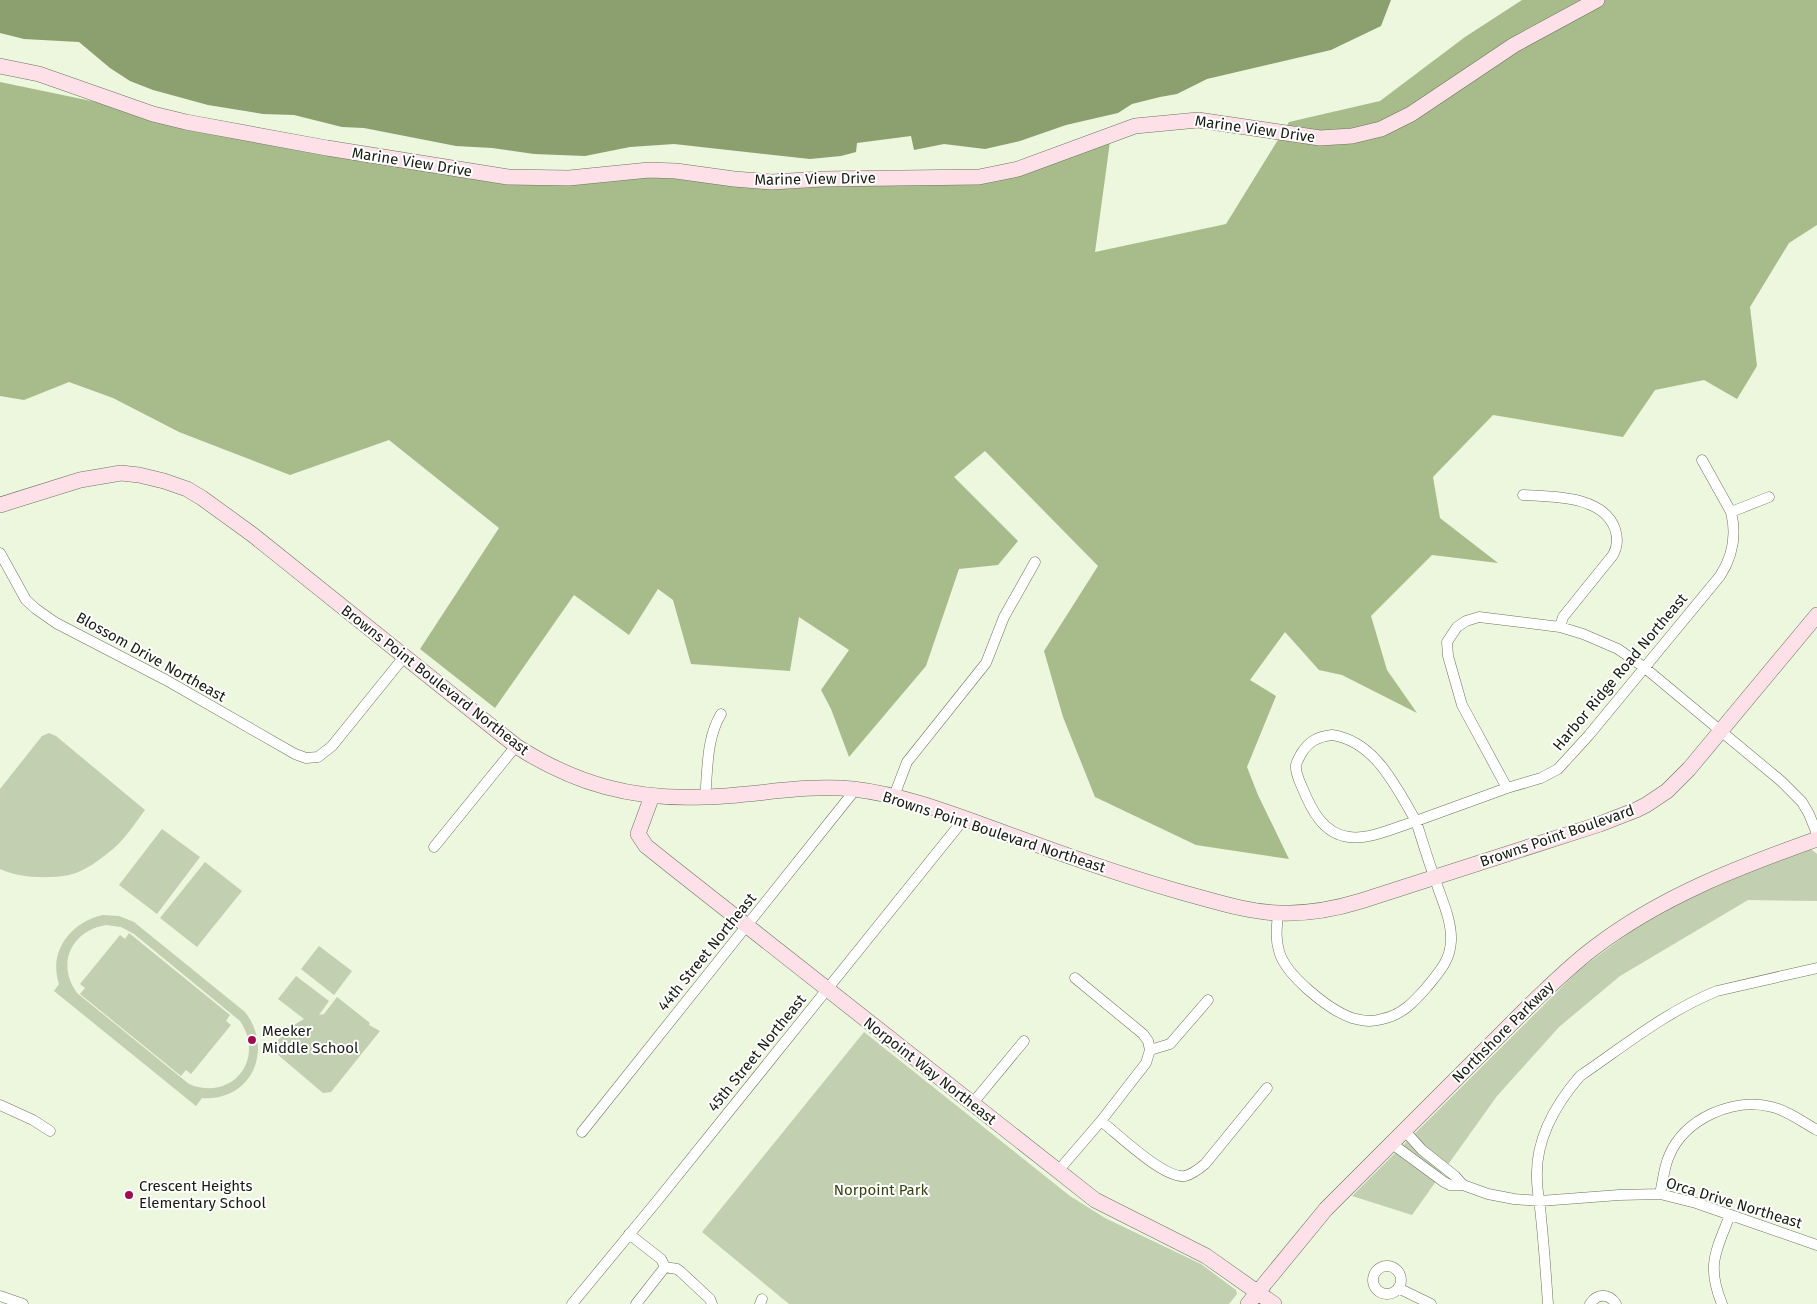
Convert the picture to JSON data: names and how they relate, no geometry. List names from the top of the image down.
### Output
{
  "streets": {
    "street": [
      "Marine View Drive",
      "Blossom Drive Northeast",
      "Harbor Ridge Road Northeast",
      "Browns Point Boulevard Northeast",
      "Browns Point Boulevard",
      "44th Street Northeast",
      "Northshore Parkway",
      "45th Street Northeast",
      "Norpoint Way Northeast",
      "Orca Drive Northeast"
    ]
  },
  "crossings": [
    ["Blossom Drive Northeast", "Browns Point Boulevard Northeast"],
    ["Browns Point Boulevard Northeast", "Browns Point Boulevard"],
    ["Browns Point Boulevard Northeast", "44th Street Northeast"],
    ["Browns Point Boulevard Northeast", "45th Street Northeast"],
    ["Browns Point Boulevard Northeast", "Norpoint Way Northeast"],
    ["44th Street Northeast", "Norpoint Way Northeast"],
    ["Northshore Parkway", "Norpoint Way Northeast"],
    ["Northshore Parkway", "Orca Drive Northeast"],
    ["45th Street Northeast", "Norpoint Way Northeast"]
  ],
  "parks": ["Norpoint Park"],
  "places": ["Meeker Middle School", "Crescent Heights Elementary School"]
}
